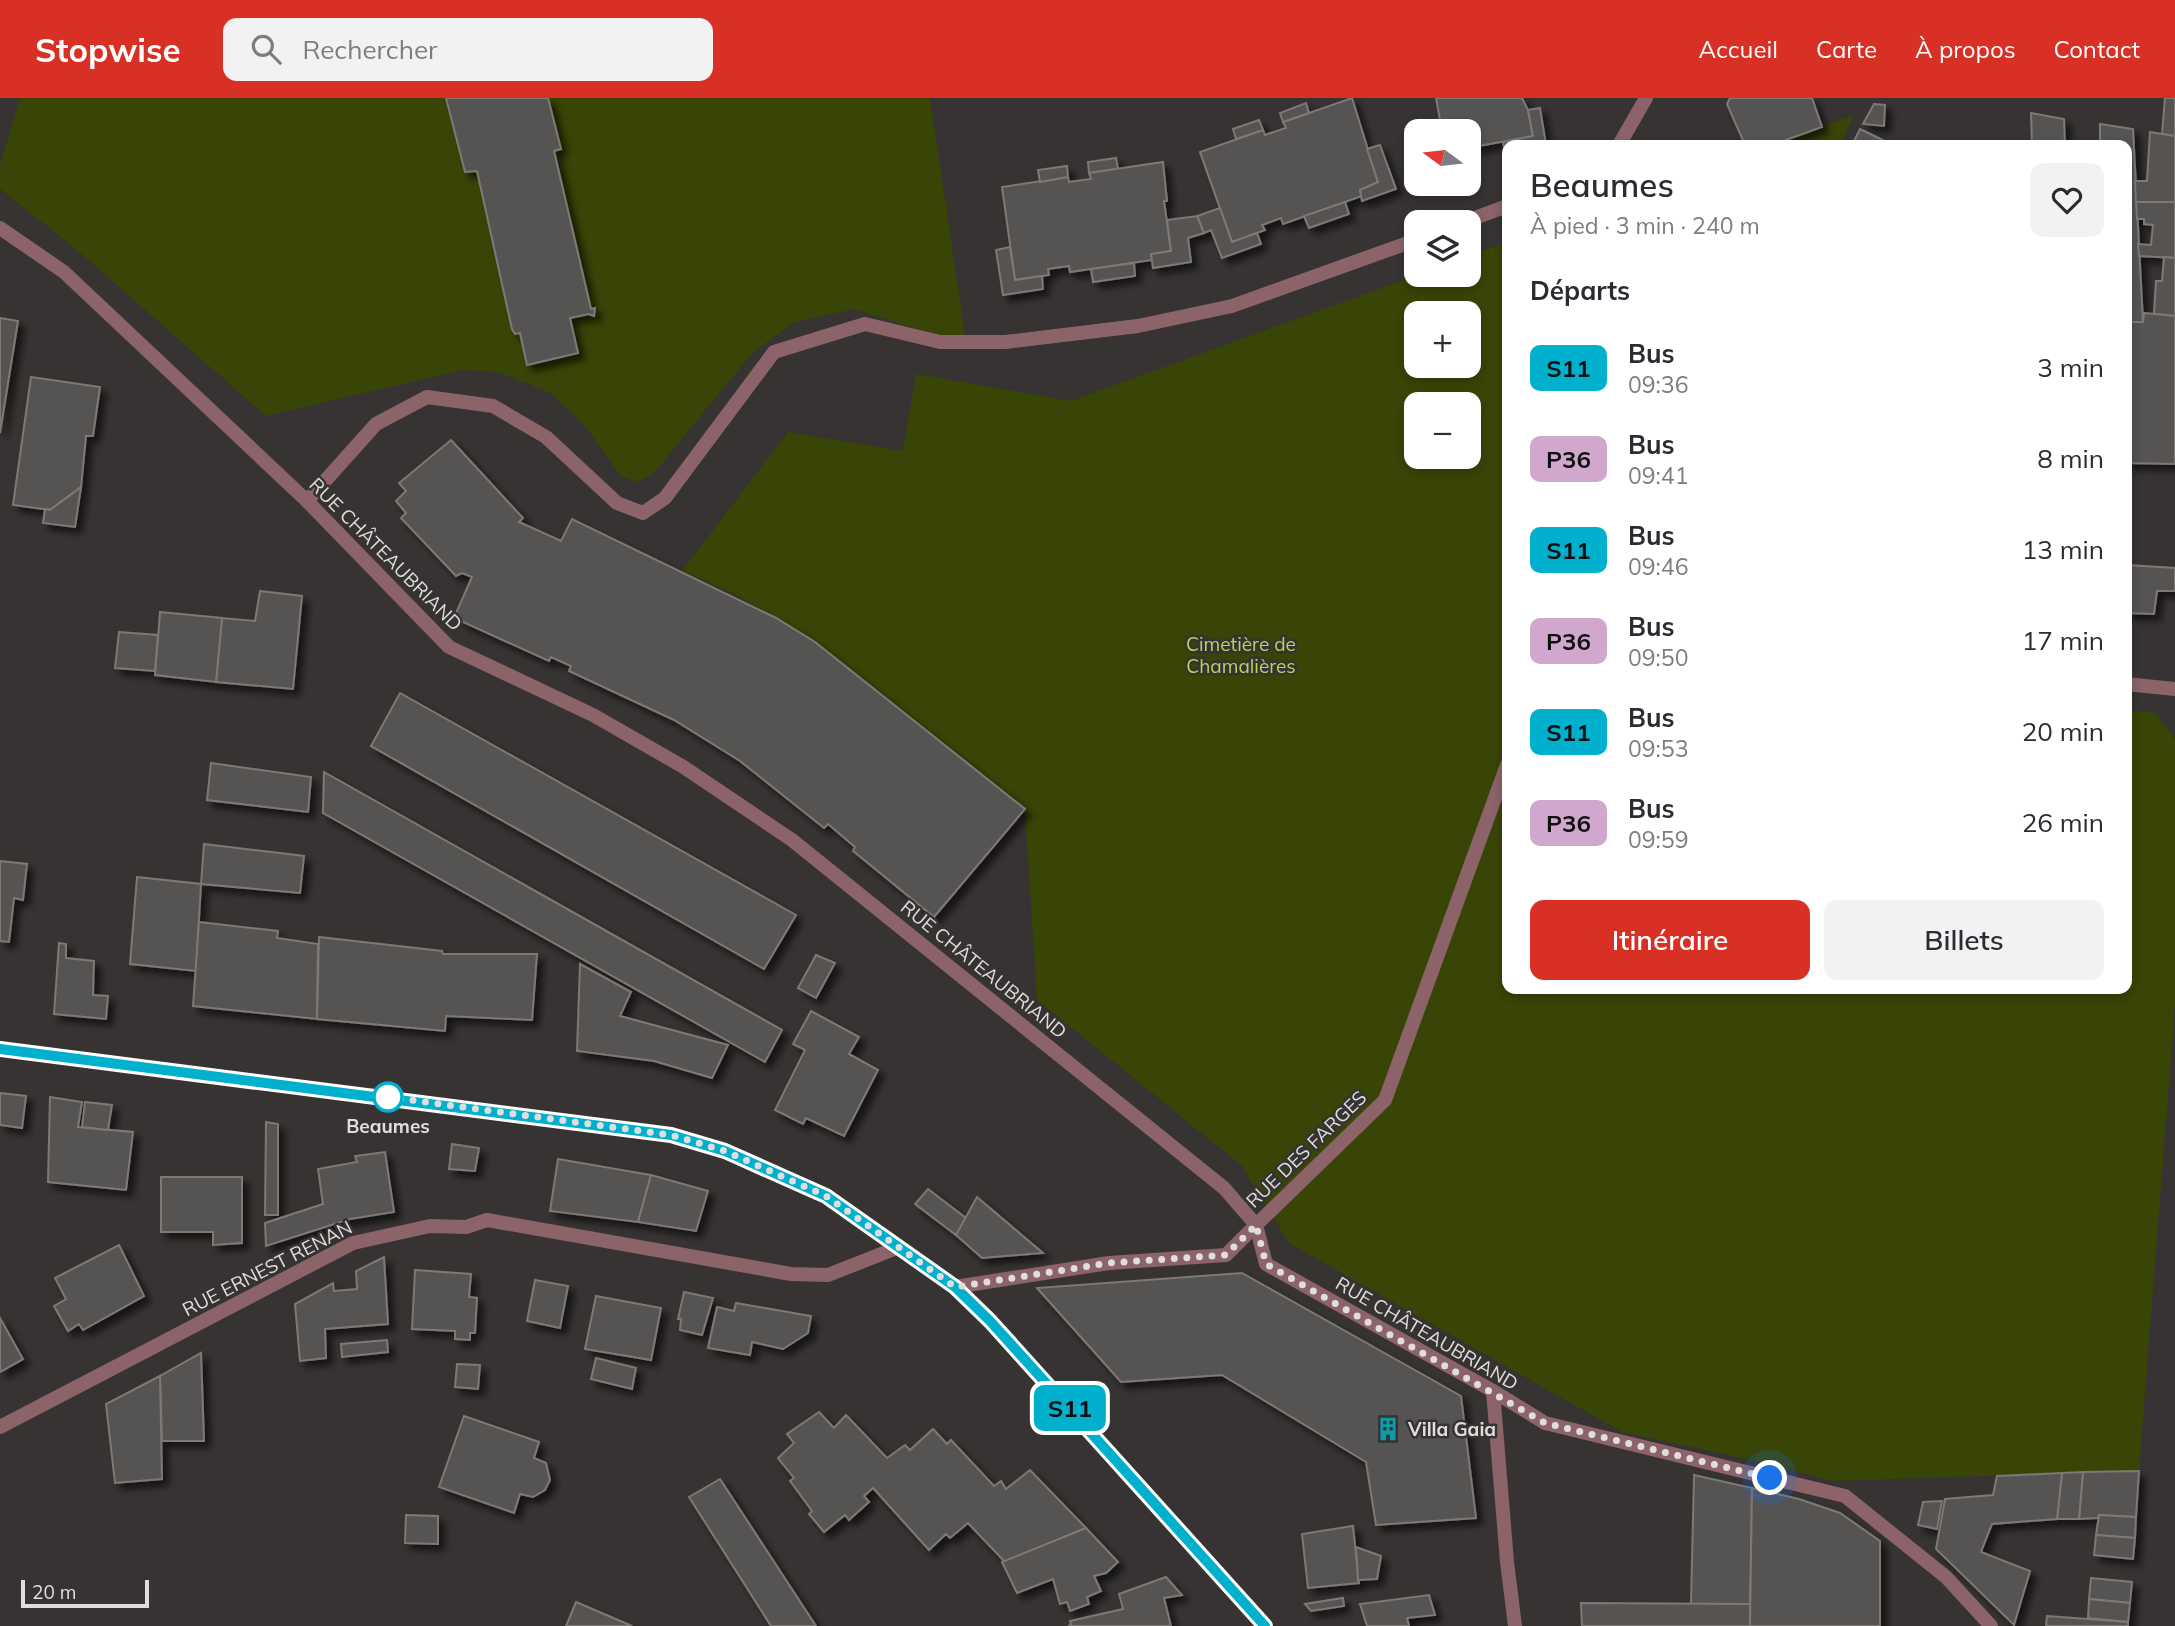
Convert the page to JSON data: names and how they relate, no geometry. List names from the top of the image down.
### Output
{
  "streets": {
    "street": ["RUE CHÂTEAUBRIAND", "RUE DES FARGES", "RUE ERNEST RENAN"]
  },
  "crossings": [
    ["RUE CHÂTEAUBRIAND", "RUE DES FARGES"]
  ],
  "parks": ["Cimetière de Chamalières"],
  "places": {
    "other": ["Beaumes"],
    "building": ["Villa Gaia"]
  },
  "lines": ["bus line S11"],
  "scale_bar": "20 m",
  "north": "left",
  "page": {
    "header": "Stopwise",
    "search": "Rechercher",
    "nav": [
      "Accueil",
      "Carte",
      "À propos",
      "Contact"
    ],
    "on_map": "S11",
    "map_buttons": ["+", "−"],
    "heading": [
      ["Beaumes", "À pied · 3 min · 240 m"],
      "Départs"
    ],
    "list": [
      {
        "mark": "S11",
        "name": "Bus",
        "note": "09:36",
        "value": "3 min"
      },
      {
        "mark": "P36",
        "name": "Bus",
        "note": "09:41",
        "value": "8 min"
      },
      {
        "mark": "S11",
        "name": "Bus",
        "note": "09:46",
        "value": "13 min"
      },
      {
        "mark": "P36",
        "name": "Bus",
        "note": "09:50",
        "value": "17 min"
      },
      {
        "mark": "S11",
        "name": "Bus",
        "note": "09:53",
        "value": "20 min"
      },
      {
        "mark": "P36",
        "name": "Bus",
        "note": "09:59",
        "value": "26 min"
      }
    ],
    "buttons": ["Itinéraire", "Billets"],
    "scale": "20 m"
  }
}
